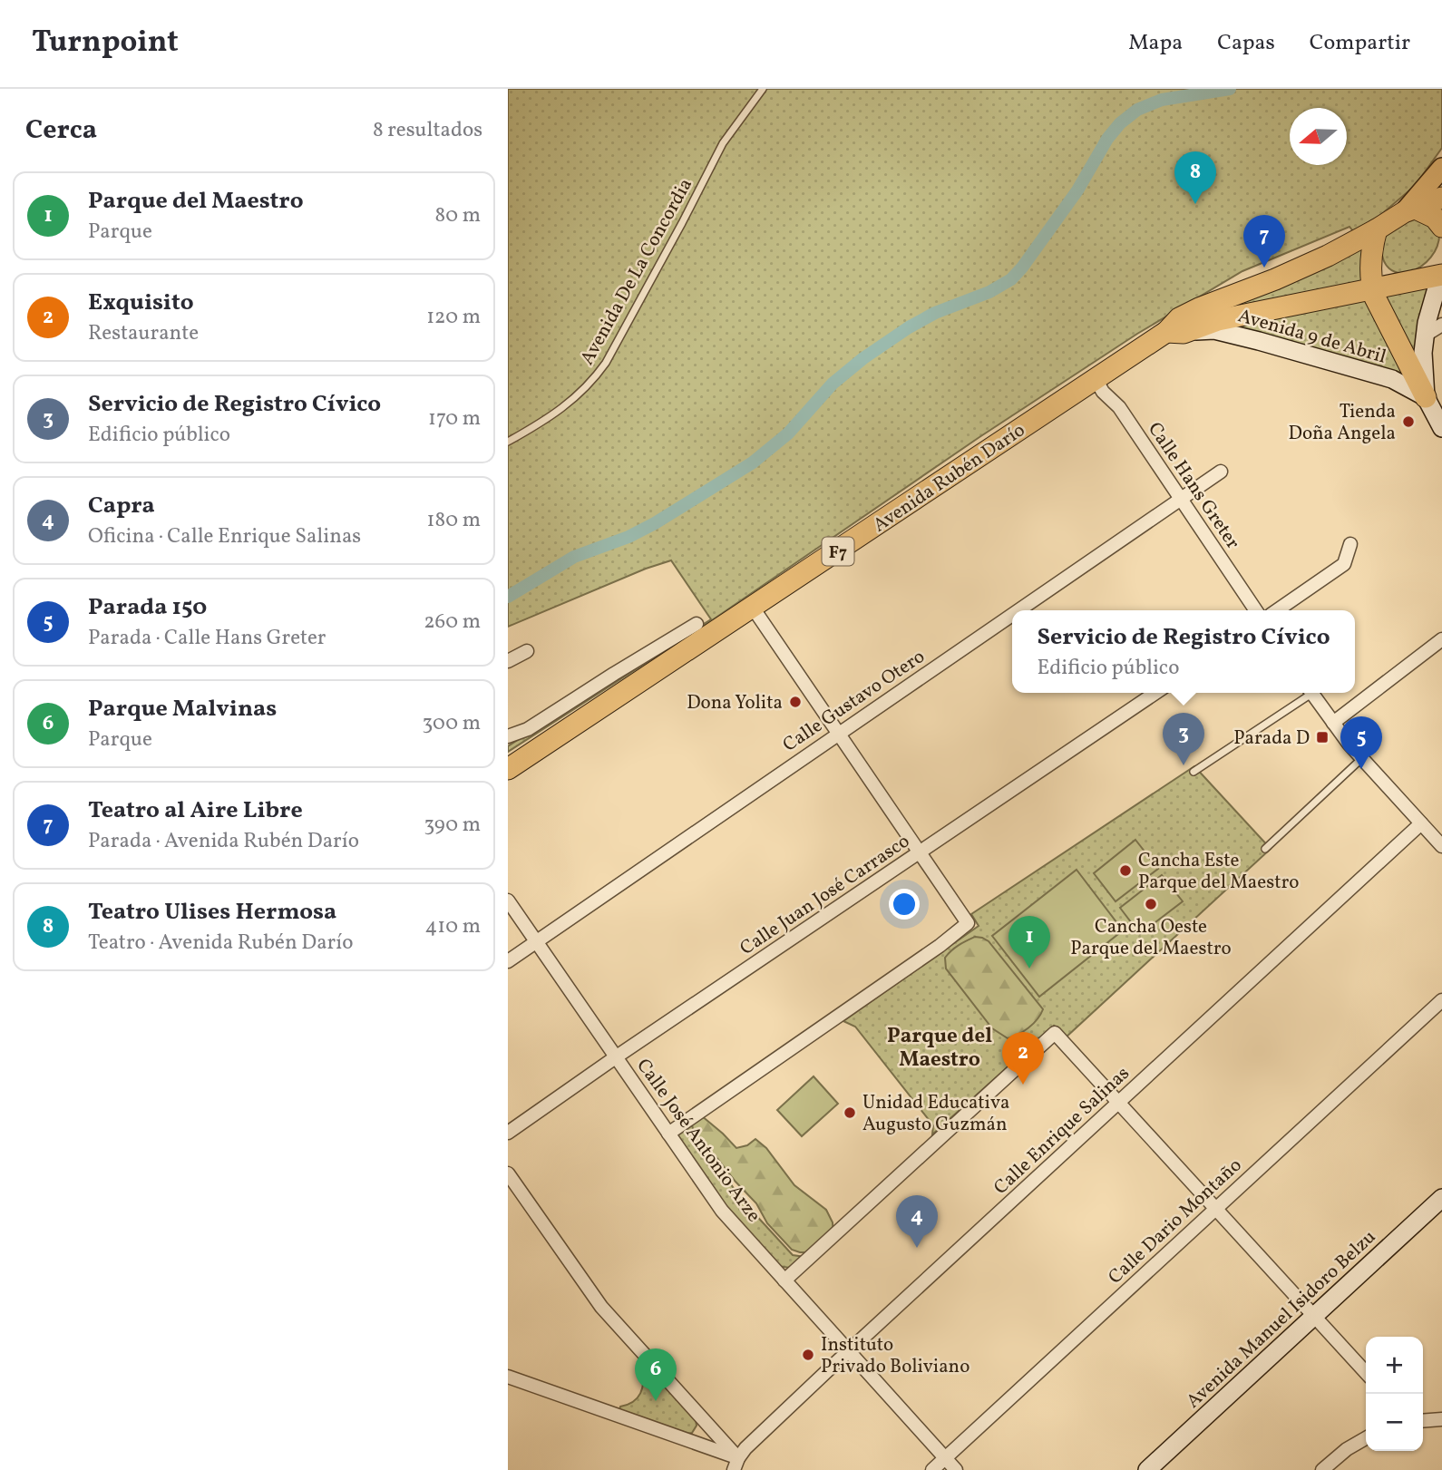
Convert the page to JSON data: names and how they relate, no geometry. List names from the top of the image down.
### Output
{
  "streets": {
    "highway": ["Avenida Rubén Darío", "F7"],
    "main road": ["Avenida 9 de Abril", "Avenida Manuel Isidoro Belzu"],
    "street": [
      "Calle Hans Greter",
      "Calle Gustavo Otero",
      "Calle Juan José Carrasco",
      "Calle Enrique Salinas",
      "Calle José Antonio Arze",
      "Calle Dario Montaño"
    ],
    "lane": ["Avenida De La Concordia"]
  },
  "crossings": [
    ["Avenida 9 de Abril", "Avenida Rubén Darío"],
    ["Avenida 9 de Abril", "F7"],
    ["Avenida Rubén Darío", "Calle Hans Greter"],
    ["Avenida Rubén Darío", "F7"],
    ["Calle Hans Greter", "Calle Gustavo Otero"],
    ["Calle Gustavo Otero", "Calle José Antonio Arze"],
    ["Calle Juan José Carrasco", "Calle José Antonio Arze"],
    ["Calle Enrique Salinas", "Calle José Antonio Arze"],
    ["Calle José Antonio Arze", "Calle Dario Montaño"]
  ],
  "districts": ["Parque del Maestro"],
  "places": {
    "other": [
      "Tienda Doña Angela",
      "Dona Yolita",
      "Cancha Este Parque del Maestro",
      "Cancha Oeste Parque del Maestro",
      "Unidad Educativa Augusto Guzmán",
      "Instituto Privado Boliviano"
    ],
    "transit": ["Parada D"]
  },
  "north": "left",
  "page": {
    "header": "Turnpoint",
    "nav": ["Mapa", "Capas", "Compartir"],
    "heading": ["Cerca", "8 resultados"],
    "pins": [
      "8",
      "7",
      "3",
      "5",
      "1",
      "2",
      "4",
      "6"
    ],
    "list": [
      {
        "mark": "1",
        "name": "Parque del Maestro",
        "note": "Parque",
        "value": "80 m"
      },
      {
        "mark": "2",
        "name": "Exquisito",
        "note": "Restaurante",
        "value": "120 m"
      },
      {
        "mark": "3",
        "name": "Servicio de Registro Cívico",
        "note": "Edificio público",
        "value": "170 m"
      },
      {
        "mark": "4",
        "name": "Capra",
        "note": "Oficina · Calle Enrique Salinas",
        "value": "180 m"
      },
      {
        "mark": "5",
        "name": "Parada 150",
        "note": "Parada · Calle Hans Greter",
        "value": "260 m"
      },
      {
        "mark": "6",
        "name": "Parque Malvinas",
        "note": "Parque",
        "value": "300 m"
      },
      {
        "mark": "7",
        "name": "Teatro al Aire Libre",
        "note": "Parada · Avenida Rubén Darío",
        "value": "390 m"
      },
      {
        "mark": "8",
        "name": "Teatro Ulises Hermosa",
        "note": "Teatro · Avenida Rubén Darío",
        "value": "410 m"
      }
    ],
    "popup": ["Servicio de Registro Cívico", "Edificio público"],
    "map_buttons": ["+", "−"]
  }
}
